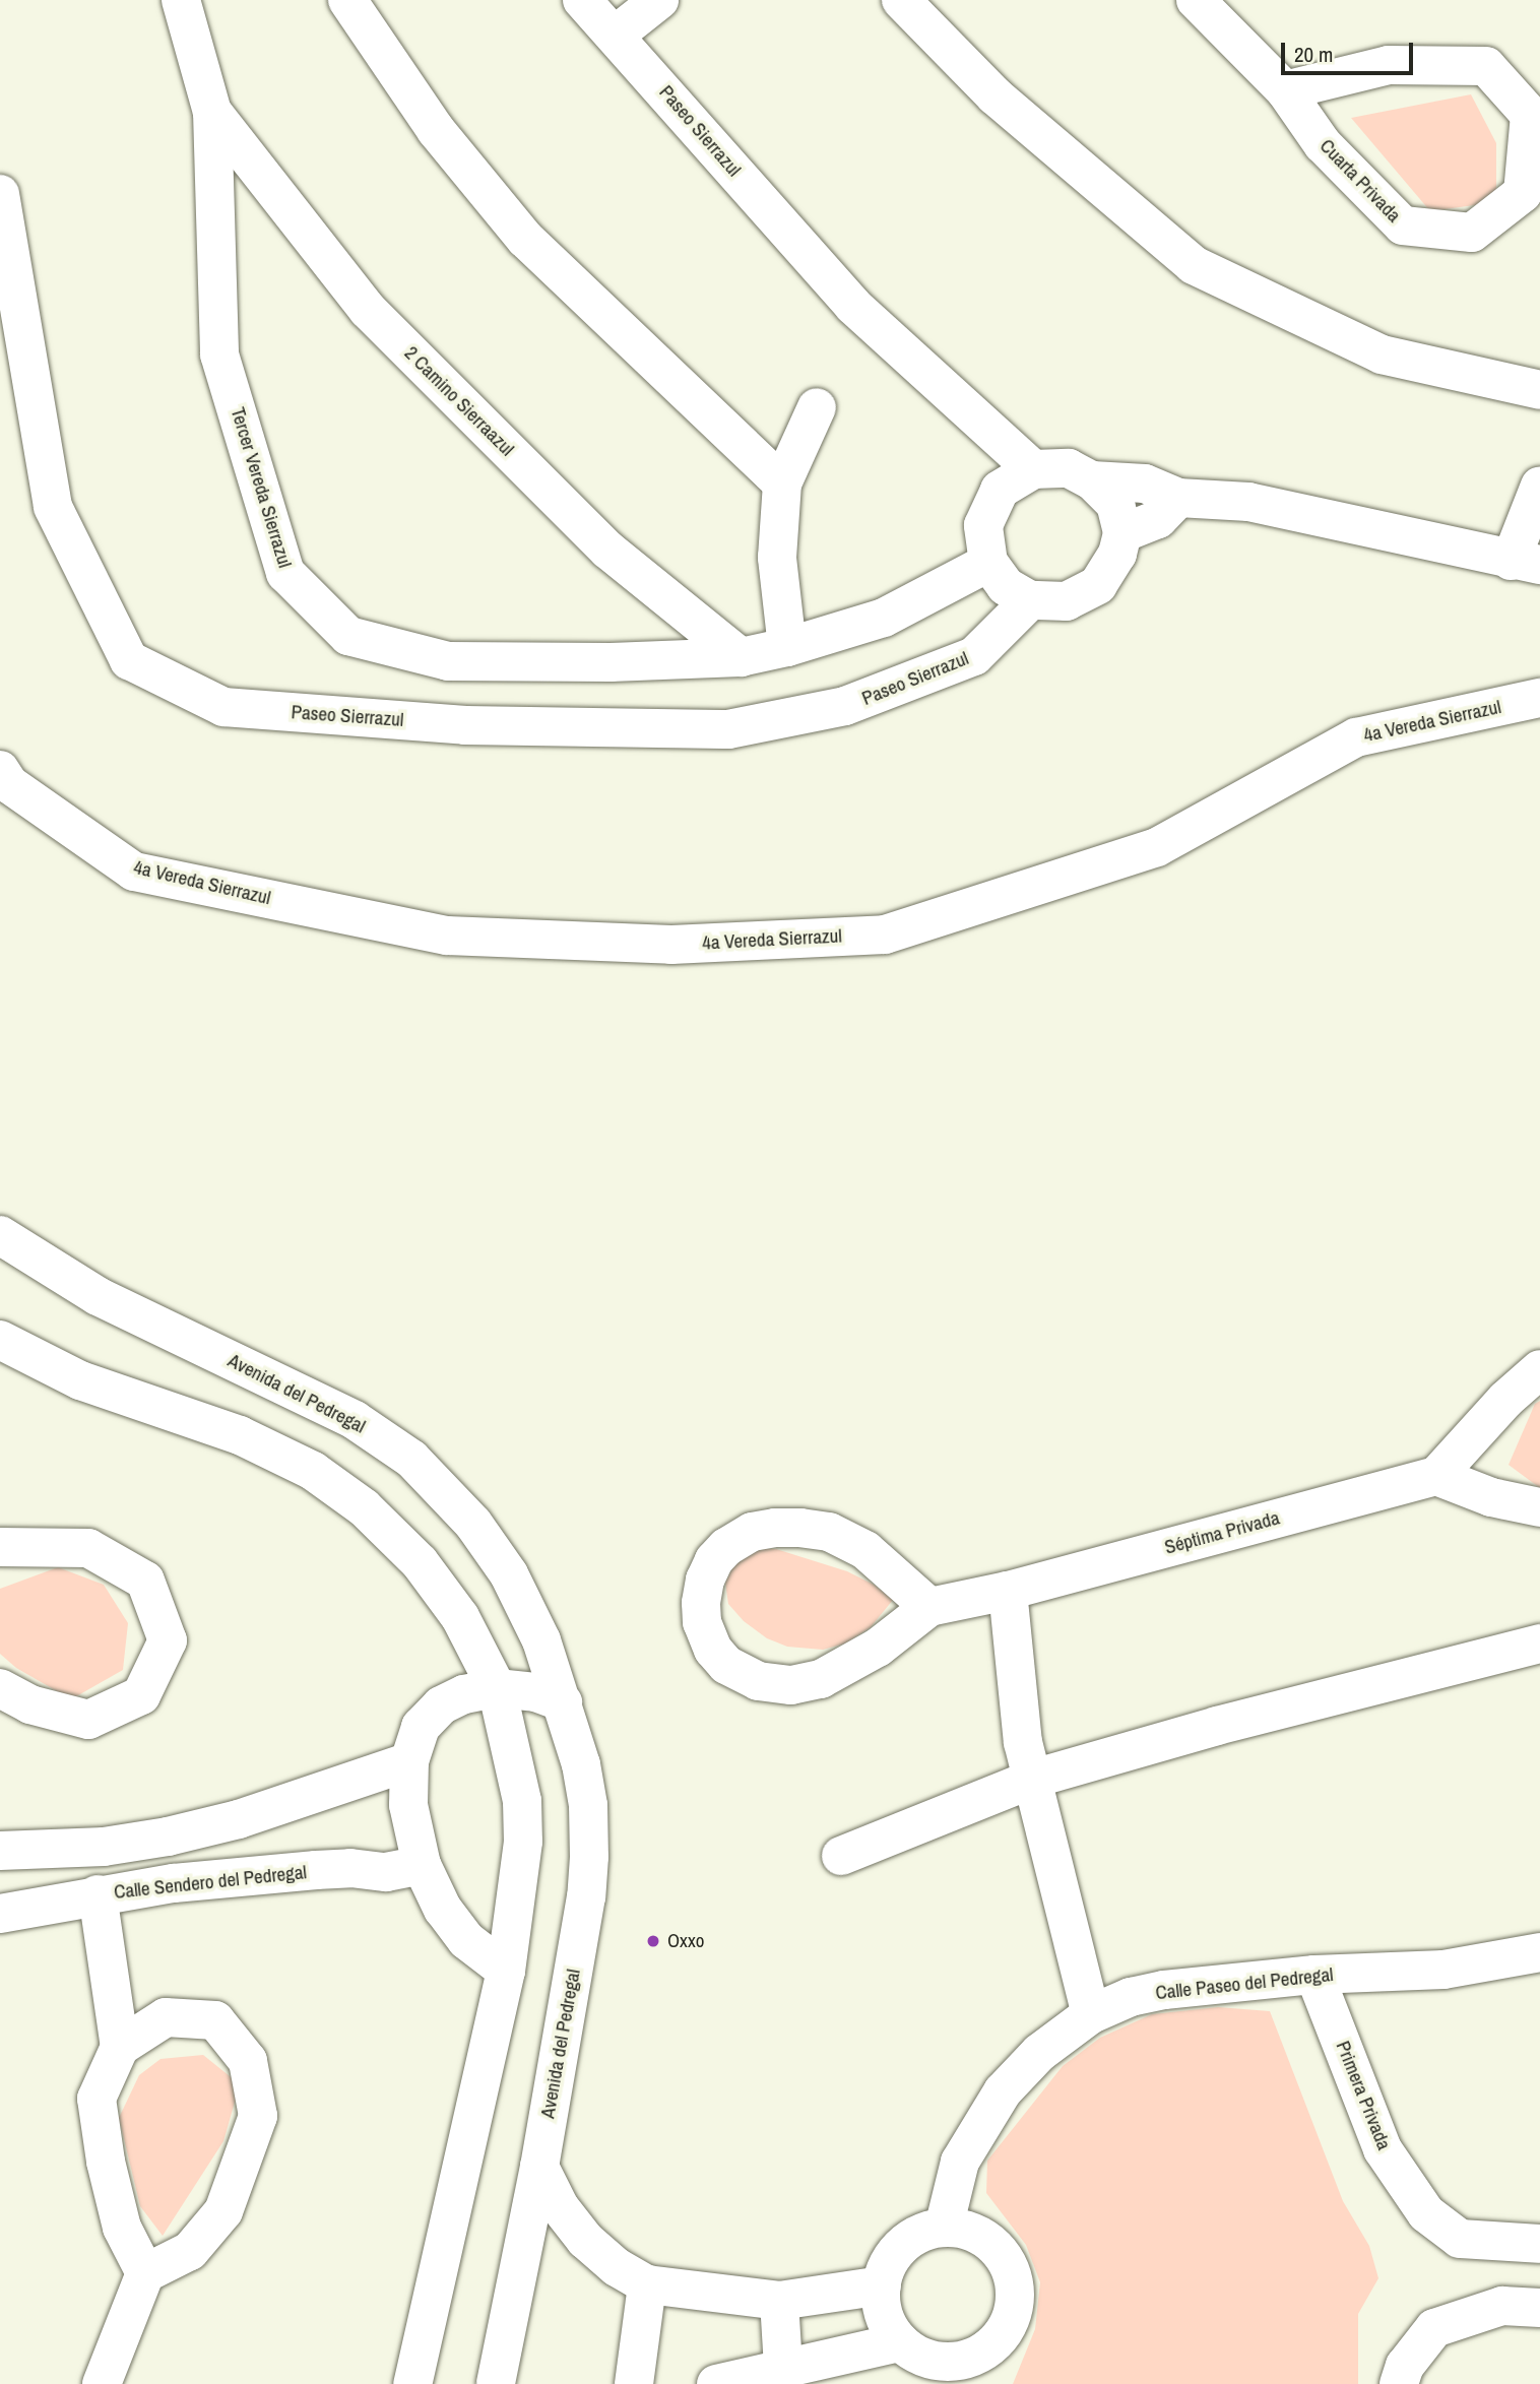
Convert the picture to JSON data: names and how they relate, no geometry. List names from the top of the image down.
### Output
{
  "streets": {
    "street": [
      "Paseo Sierrazul",
      "Cuarta Privada",
      "2 Camino Sierraazul",
      "Tercer Vereda Sierrazul",
      "4a Vereda Sierrazul",
      "Avenida del Pedregal",
      "Séptima Privada",
      "Calle Sendero del Pedregal",
      "Calle Paseo del Pedregal",
      "Primera Privada"
    ]
  },
  "crossings": [
    ["Paseo Sierrazul", "Tercer Vereda Sierrazul"],
    ["2 Camino Sierraazul", "Tercer Vereda Sierrazul"],
    ["Calle Paseo del Pedregal", "Primera Privada"]
  ],
  "places": ["Oxxo"],
  "scale_bar": "20 m"
}
